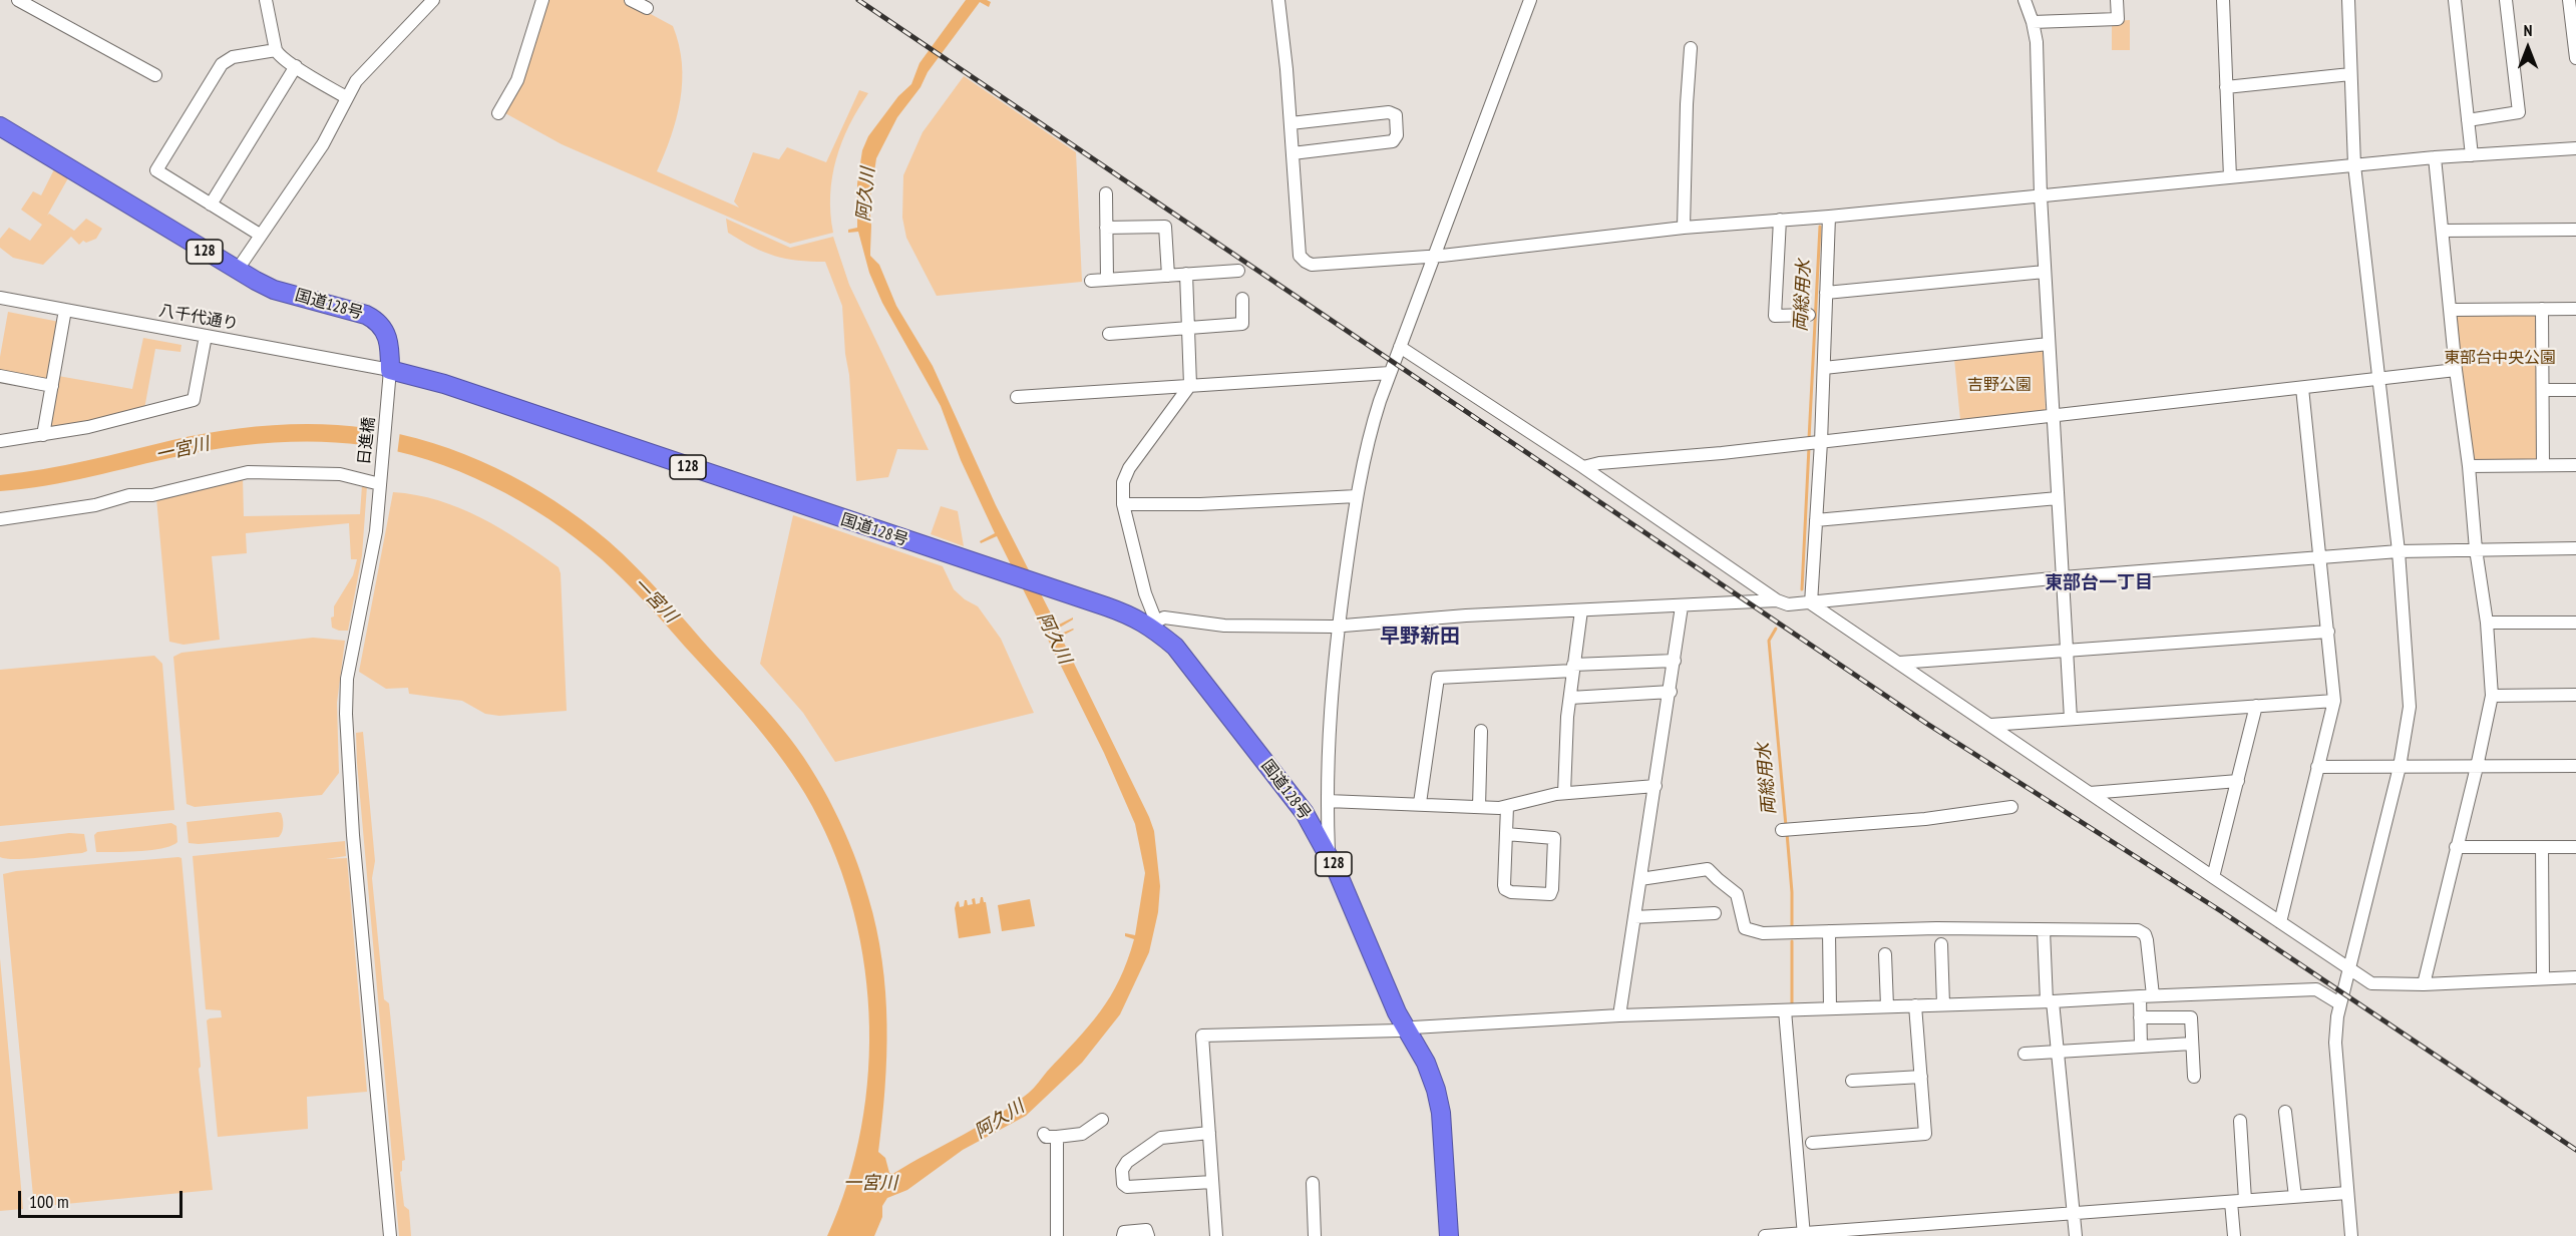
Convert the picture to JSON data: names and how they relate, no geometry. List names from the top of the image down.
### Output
{
  "streets": {
    "highway": ["128", "国道128号"],
    "street": ["八千代通り", "日進橋"]
  },
  "crossings": [
    ["国道128号", "八千代通り"],
    ["国道128号", "日進橋"],
    ["八千代通り", "日進橋"]
  ],
  "districts": ["東部台一丁目", "早野新田"],
  "water": ["阿久川", "両総用水", "一宮川"],
  "parks": ["東部台中央公園", "吉野公園"],
  "scale_bar": "100 m",
  "north": "top"
}
